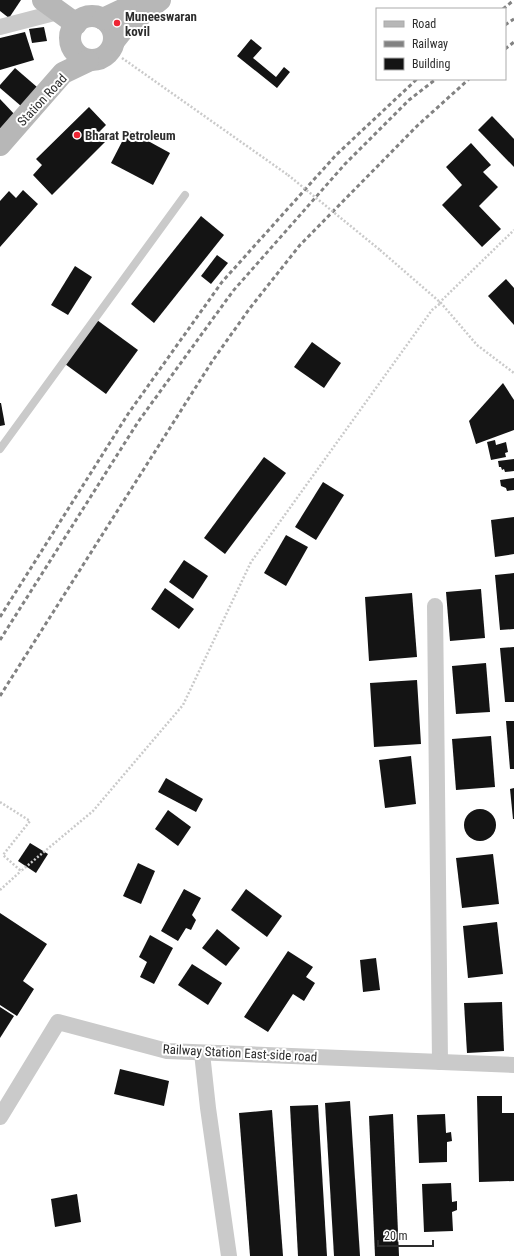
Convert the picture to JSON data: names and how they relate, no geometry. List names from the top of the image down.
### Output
{
  "streets": {
    "main road": ["Station Road"],
    "street": ["Railway Station East-side road"]
  },
  "places": ["Muneeswaran kovil", "Bharat Petroleum"],
  "legend": ["Road", "Railway", "Building"],
  "scale_bar": "20 m"
}
